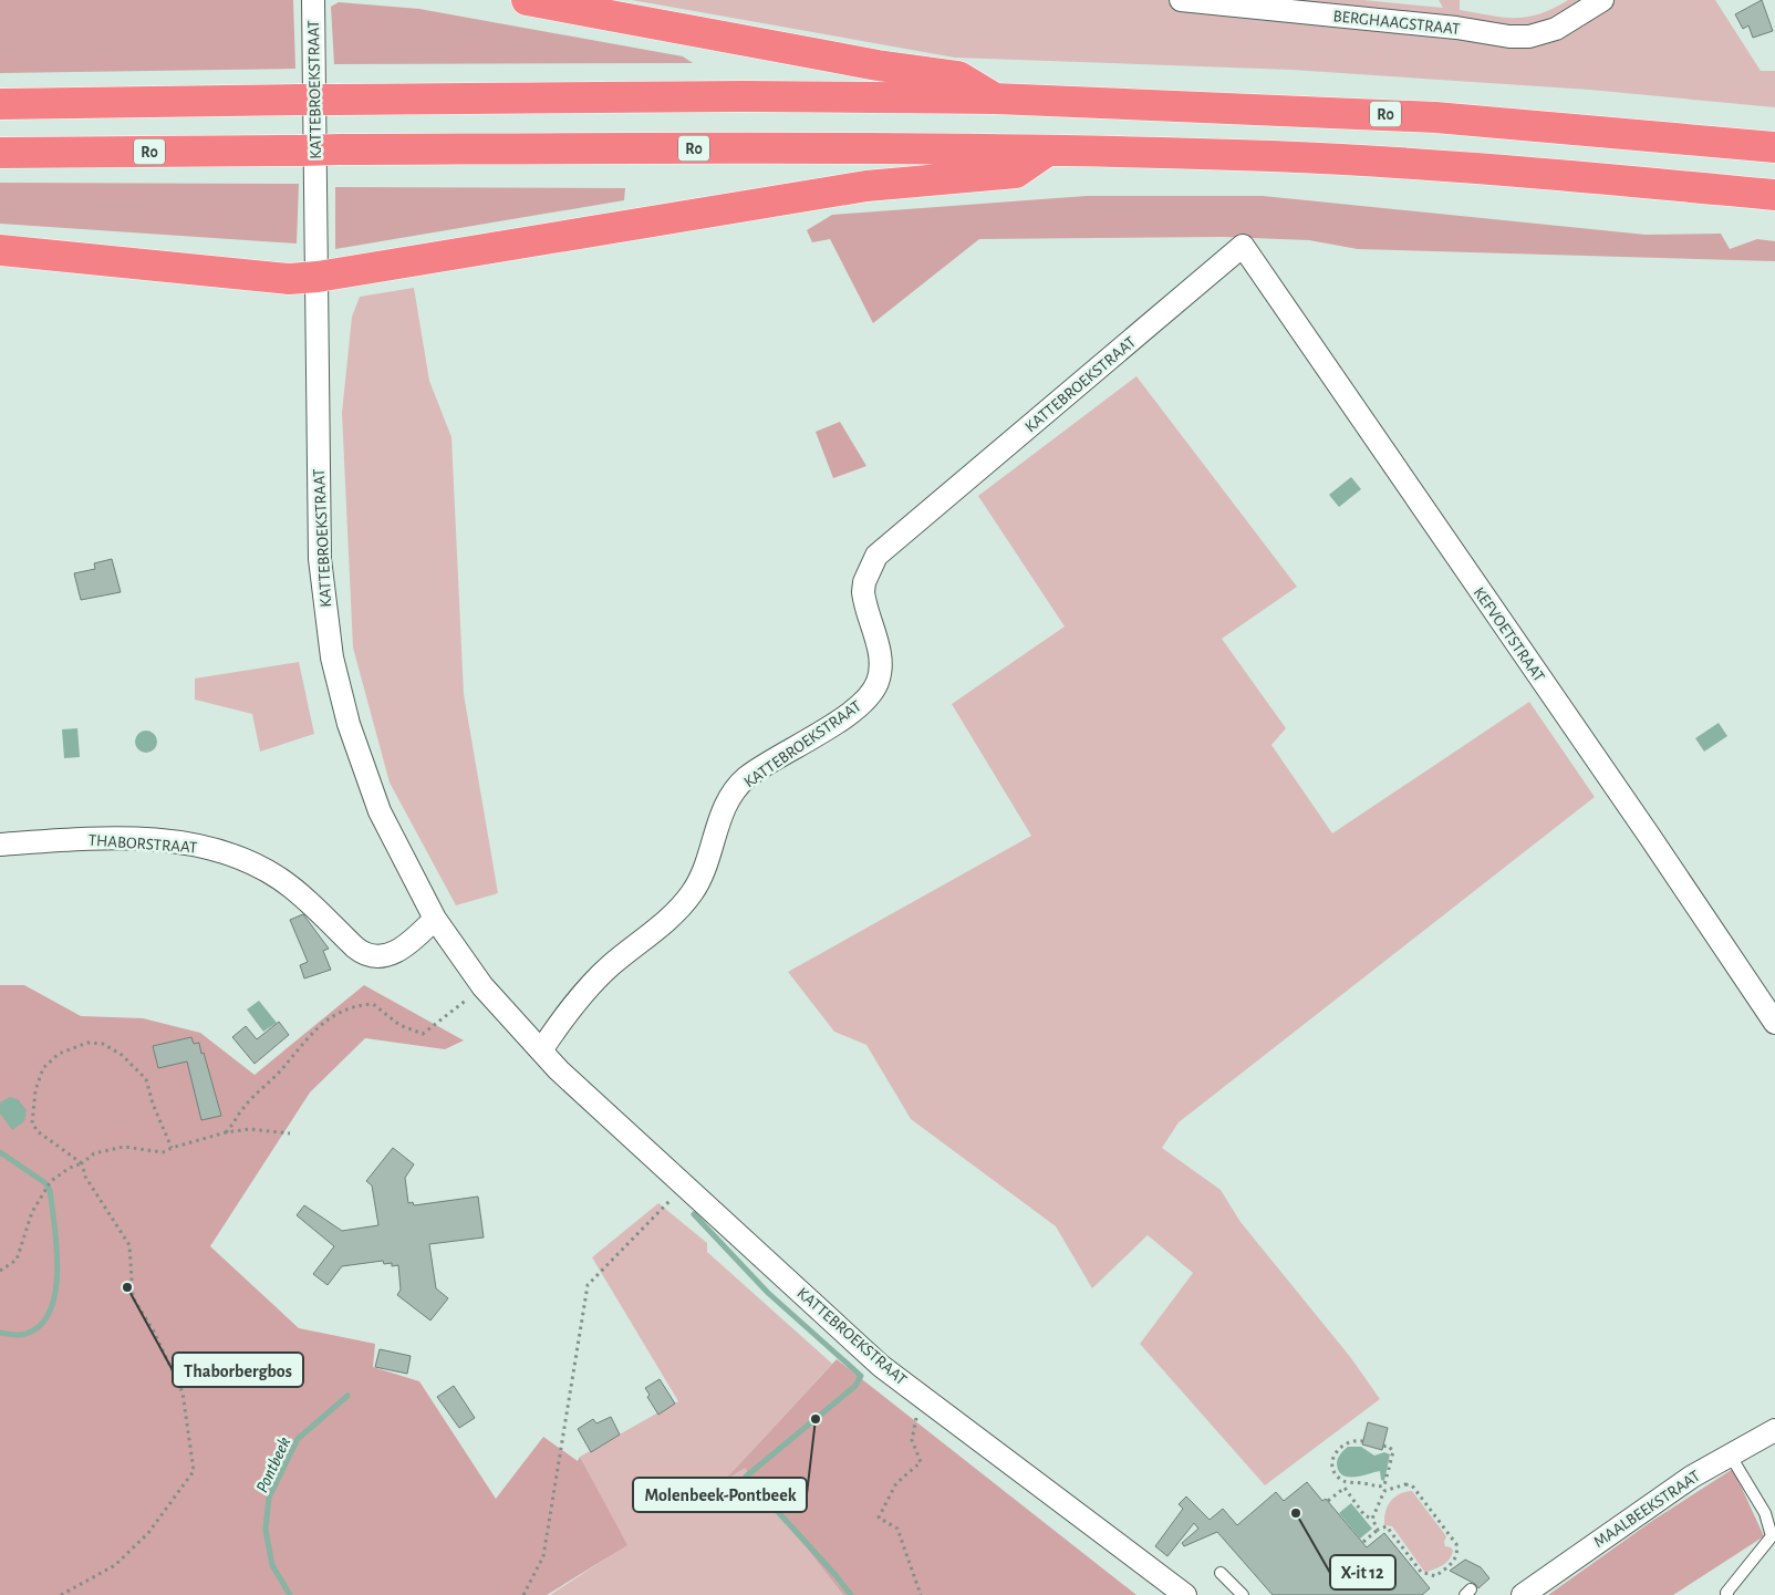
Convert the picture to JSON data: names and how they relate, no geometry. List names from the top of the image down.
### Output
{
  "streets": {
    "highway": ["R0"],
    "street": [
      "BERGHAAGSTRAAT",
      "KATTEBROEKSTRAAT",
      "KEFVOETSTRAAT",
      "THABORSTRAAT",
      "MAALBEEKSTRAAT"
    ]
  },
  "crossings": [
    ["KATTEBROEKSTRAAT", "KEFVOETSTRAAT"],
    ["KATTEBROEKSTRAAT", "THABORSTRAAT"]
  ],
  "water": ["Pontbeek"],
  "places": ["Thaborbergbos", "Molenbeek-Pontbeek", "X-it 12"]
}
